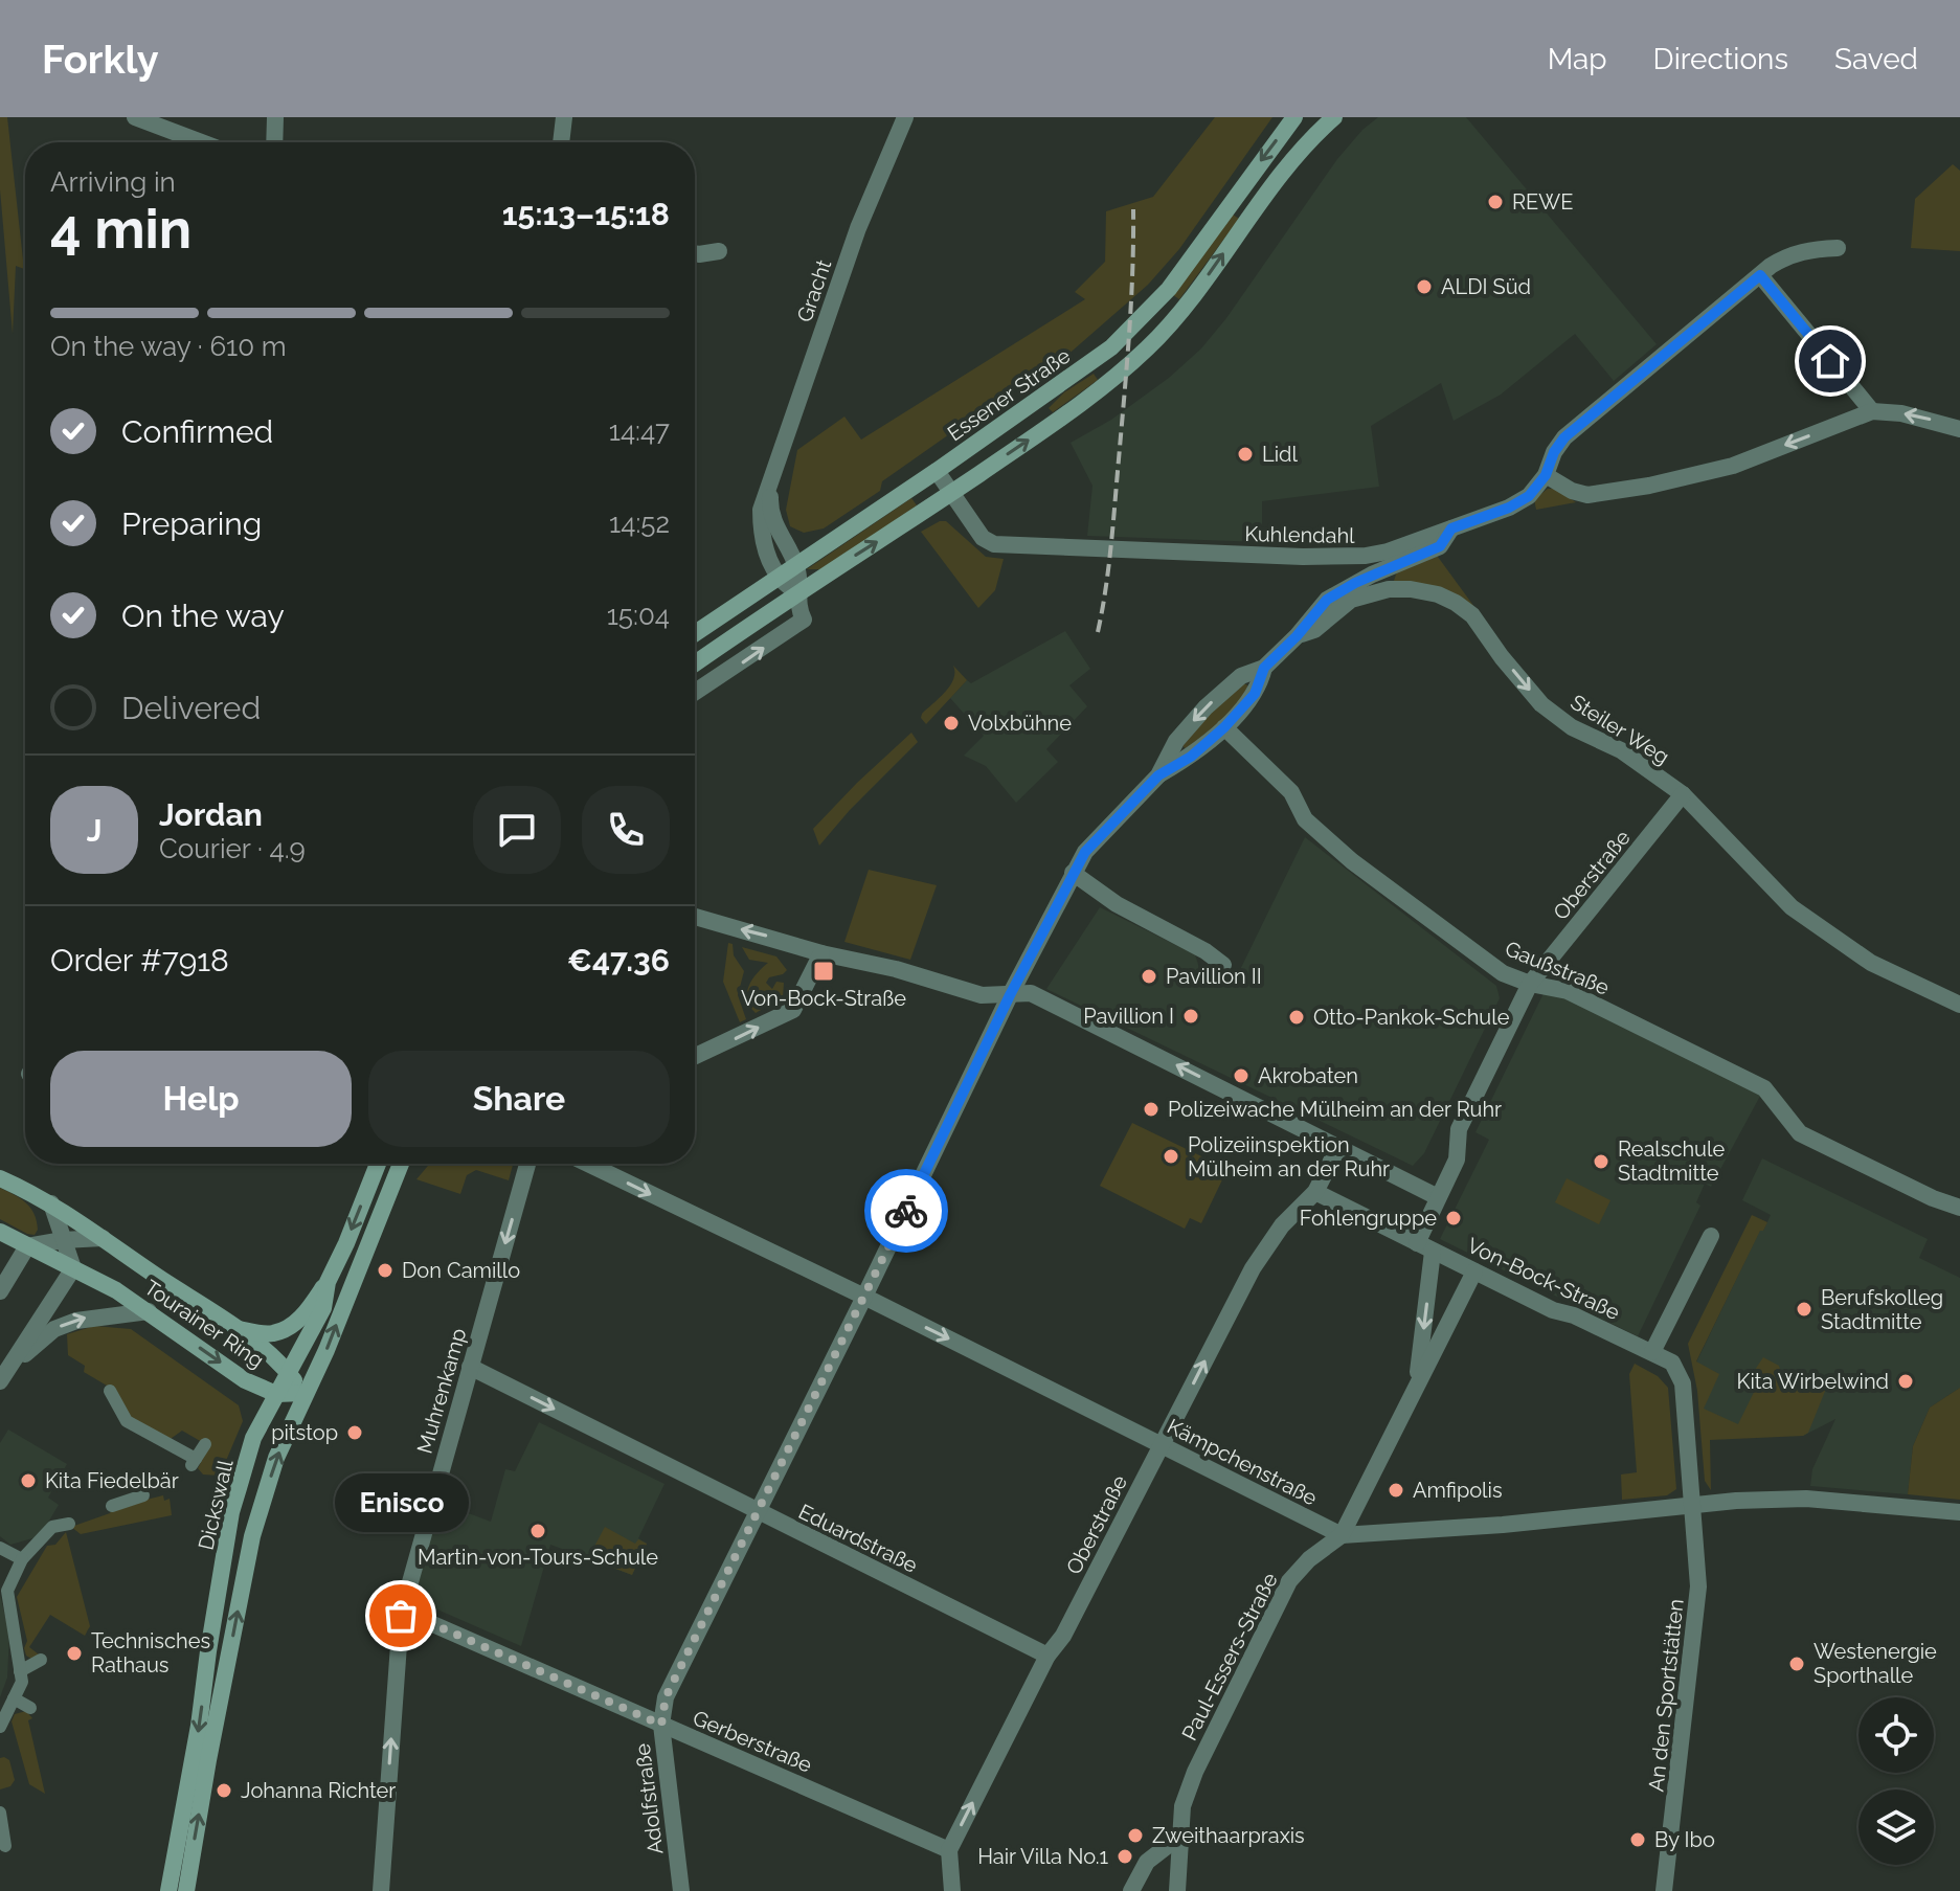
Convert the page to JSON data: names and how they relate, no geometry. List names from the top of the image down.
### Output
{
  "streets": {
    "main road": ["Essener Straße", "Tourainer Ring", "Dickswall"],
    "street": [
      "Gracht",
      "Kuhlendahl",
      "Steiler Weg",
      "Oberstraße",
      "Gaußstraße",
      "Von-Bock-Straße",
      "Muhrenkamp",
      "Kämpchenstraße",
      "Eduardstraße",
      "Paul-Essers-Straße",
      "An den Sportstätten",
      "Gerberstraße",
      "Adolfstraße"
    ]
  },
  "crossings": [
    ["Gracht", "Essener Straße"],
    ["Essener Straße", "Kuhlendahl"],
    ["Kuhlendahl", "Adolfstraße"],
    ["Steiler Weg", "Oberstraße"],
    ["Steiler Weg", "Adolfstraße"],
    ["Oberstraße", "Gaußstraße"],
    ["Oberstraße", "Von-Bock-Straße"],
    ["Oberstraße", "Kämpchenstraße"],
    ["Oberstraße", "Eduardstraße"],
    ["Oberstraße", "Paul-Essers-Straße"],
    ["Oberstraße", "Gerberstraße"],
    ["Gaußstraße", "Adolfstraße"],
    ["Von-Bock-Straße", "Paul-Essers-Straße"],
    ["Von-Bock-Straße", "An den Sportstätten"],
    ["Tourainer Ring", "Dickswall"],
    ["Muhrenkamp", "Eduardstraße"],
    ["Muhrenkamp", "Gerberstraße"],
    ["Kämpchenstraße", "Paul-Essers-Straße"],
    ["Kämpchenstraße", "Adolfstraße"],
    ["Eduardstraße", "Adolfstraße"],
    ["Gerberstraße", "Adolfstraße"]
  ],
  "one_way": [
    "Steiler Weg",
    "Oberstraße",
    "Kämpchenstraße",
    "Eduardstraße"
  ],
  "places": {
    "other": [
      "REWE",
      "ALDI Süd",
      "Lidl",
      "Volxbühne",
      "Pavillion II",
      "Pavillion I",
      "Otto-Pankok-Schule",
      "Akrobaten",
      "Polizeiwache Mülheim an der Ruhr",
      "Polizeiinspektion Mülheim an der Ruhr",
      "Realschule Stadtmitte",
      "Fohlengruppe",
      "Don Camillo",
      "Berufskolleg Stadtmitte",
      "Kita Wirbelwind",
      "pitstop",
      "Kita Fiedelbär",
      "Amfipolis",
      "Martin-von-Tours-Schule",
      "Enisco",
      "Technisches Rathaus",
      "Westenergie Sporthalle",
      "Johanna Richter",
      "Zweithaarpraxis",
      "By Ibo",
      "Hair Villa No.1"
    ],
    "transit": ["Von-Bock-Straße"]
  },
  "page": {
    "header": "Forkly",
    "nav": ["Map", "Directions", "Saved"],
    "heading": ["4 min", "Arriving in", "15:13–15:18"],
    "panel": [
      "Jordan",
      "Courier · 4.9",
      "Order #7918",
      "€47.36"
    ],
    "bar": "On the way · 610 m",
    "list": [
      ["Confirmed", "14:47"],
      ["Preparing", "14:52"],
      ["On the way", "15:04"],
      "Delivered"
    ],
    "round": "J",
    "buttons": ["Help", "Share"],
    "bubble": "Enisco"
  }
}
